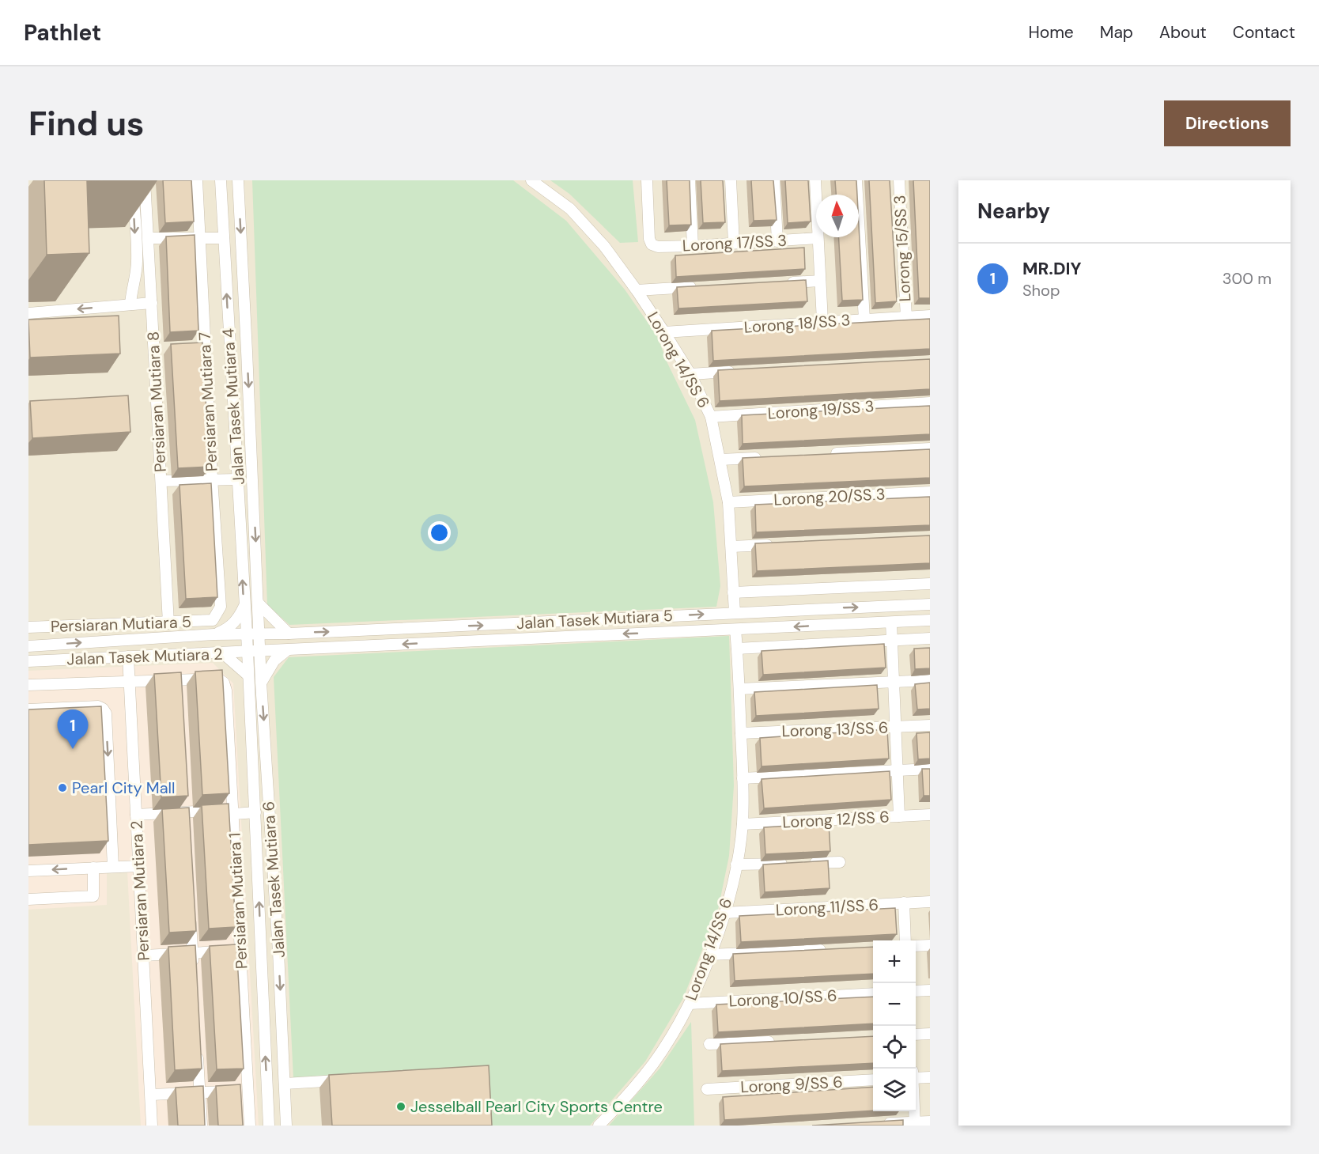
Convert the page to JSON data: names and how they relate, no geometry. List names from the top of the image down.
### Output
{
  "streets": {
    "street": [
      "Lorong 17/SS 3",
      "Lorong 15/SS 3",
      "Lorong 18/SS 3",
      "Lorong 14/SS 6",
      "Persiaran Mutiara 8",
      "Persiaran Mutiara 7",
      "Jalan Tasek Mutiara 4",
      "Lorong 19/SS 3",
      "Lorong 20/SS 3",
      "Jalan Tasek Mutiara 5",
      "Persiaran Mutiara 5",
      "Jalan Tasek Mutiara 2",
      "Lorong 13/SS 6",
      "Lorong 12/SS 6",
      "Jalan Tasek Mutiara 6",
      "Persiaran Mutiara 2",
      "Persiaran Mutiara 1",
      "Lorong 11/SS 6",
      "Lorong 10/SS 6",
      "Lorong 9/SS 6"
    ]
  },
  "crossings": [
    ["Lorong 15/SS 3", "Lorong 18/SS 3"],
    ["Lorong 18/SS 3", "Lorong 14/SS 6"],
    ["Lorong 14/SS 6", "Lorong 19/SS 3"],
    ["Lorong 14/SS 6", "Lorong 20/SS 3"],
    ["Lorong 14/SS 6", "Jalan Tasek Mutiara 5"],
    ["Lorong 14/SS 6", "Lorong 13/SS 6"],
    ["Lorong 14/SS 6", "Lorong 12/SS 6"],
    ["Lorong 14/SS 6", "Lorong 11/SS 6"],
    ["Lorong 14/SS 6", "Lorong 10/SS 6"],
    ["Persiaran Mutiara 8", "Persiaran Mutiara 5"],
    ["Persiaran Mutiara 7", "Persiaran Mutiara 5"],
    ["Jalan Tasek Mutiara 4", "Jalan Tasek Mutiara 5"],
    ["Jalan Tasek Mutiara 4", "Jalan Tasek Mutiara 2"],
    ["Jalan Tasek Mutiara 4", "Jalan Tasek Mutiara 6"],
    ["Jalan Tasek Mutiara 5", "Jalan Tasek Mutiara 2"],
    ["Jalan Tasek Mutiara 5", "Jalan Tasek Mutiara 6"],
    ["Jalan Tasek Mutiara 2", "Jalan Tasek Mutiara 6"],
    ["Jalan Tasek Mutiara 2", "Persiaran Mutiara 2"],
    ["Persiaran Mutiara 2", "Persiaran Mutiara 1"]
  ],
  "places": ["Pearl City Mall", "Jesselball Pearl City Sports Centre"],
  "north": "top",
  "page": {
    "header": "Pathlet",
    "nav": [
      "Home",
      "Map",
      "About",
      "Contact"
    ],
    "buttons": "Directions",
    "title": "Find us",
    "heading": "Nearby",
    "list": [
      {
        "mark": "1",
        "name": "MR.DIY",
        "note": "Shop",
        "value": "300 m"
      }
    ],
    "pins": "1",
    "map_buttons": ["+", "−"]
  }
}
